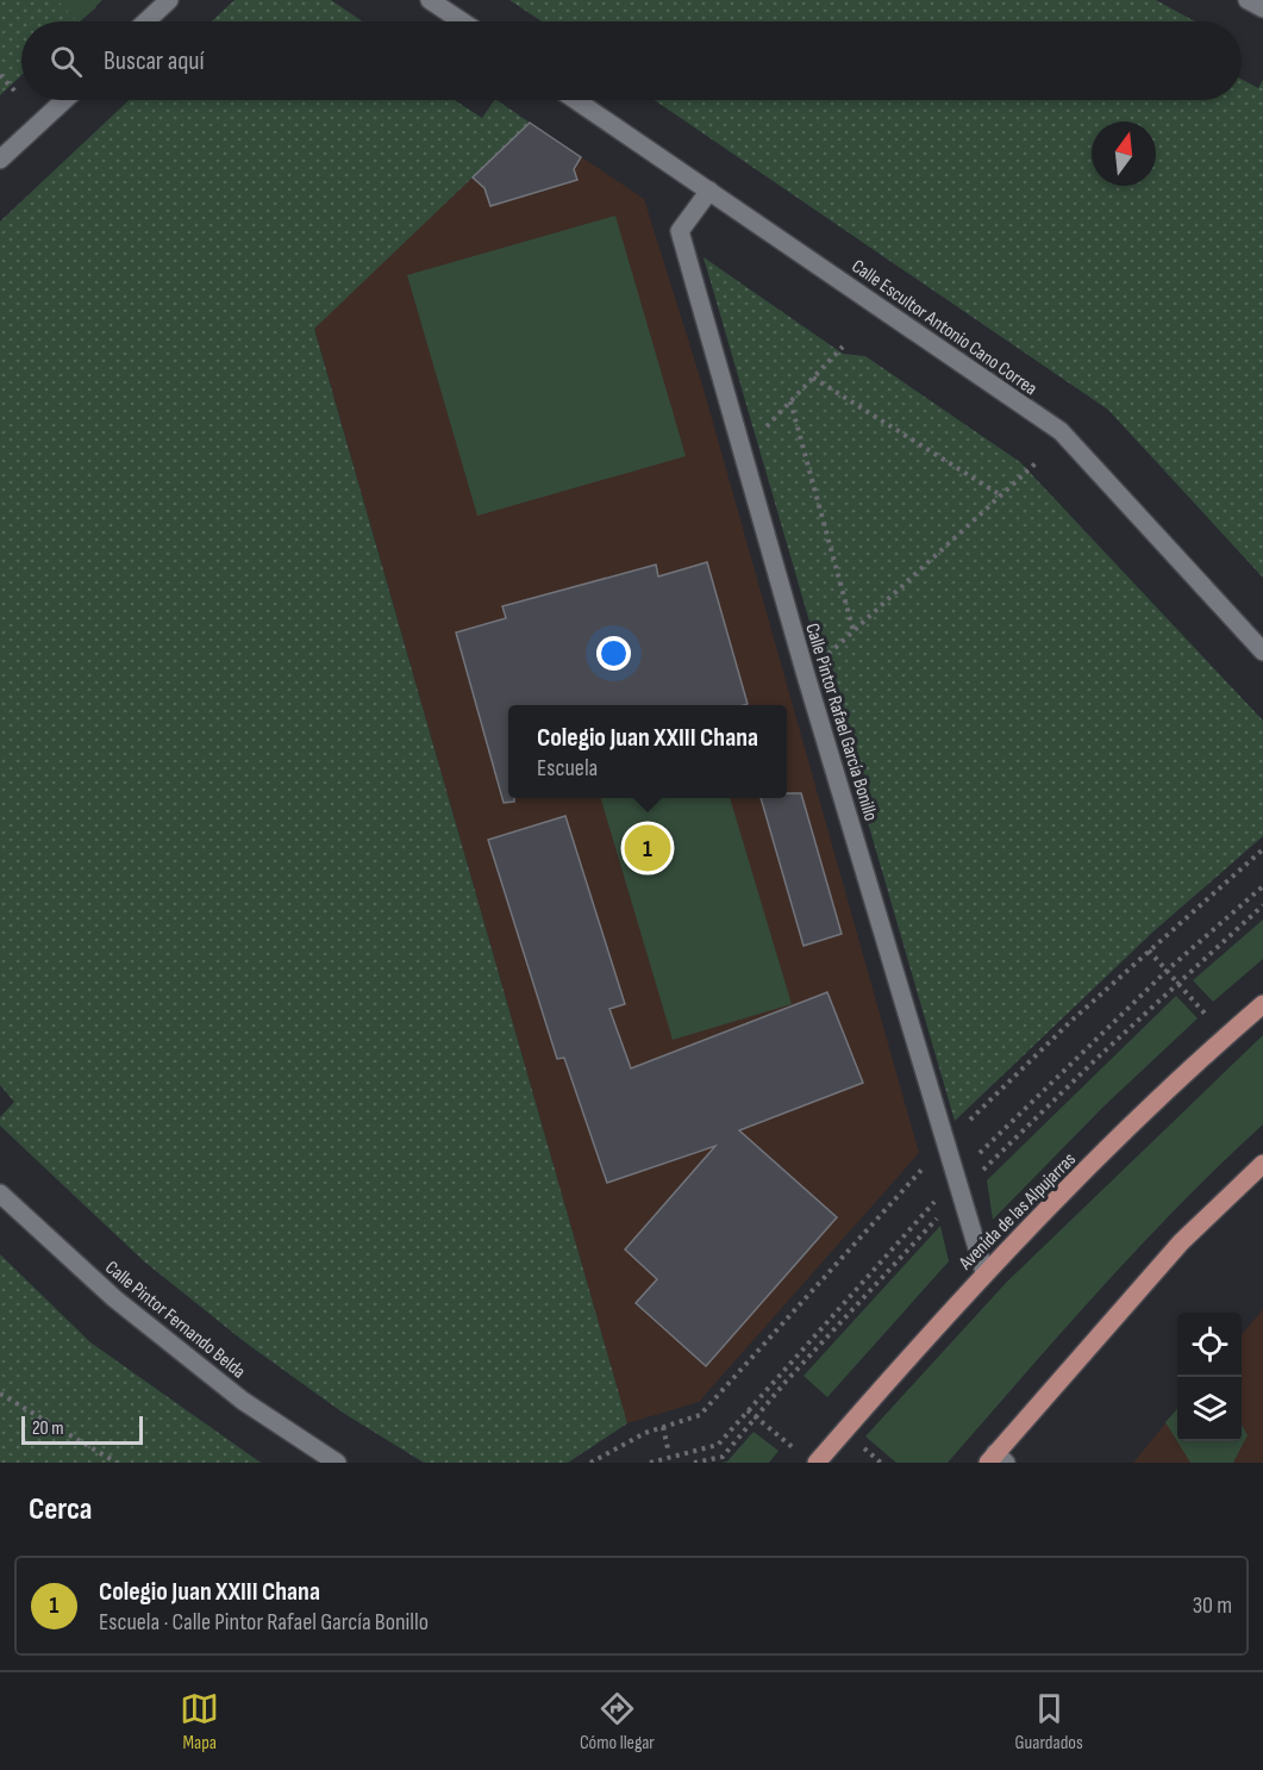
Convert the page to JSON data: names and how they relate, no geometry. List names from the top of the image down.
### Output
{
  "streets": {
    "main road": ["Avenida de las Alpujarras"],
    "street": ["Calle Escultor Antonio Cano Correa", "Calle Pintor Rafael García Bonillo", "Calle Pintor Fernando Belda"]
  },
  "crossings": [
    ["Calle Escultor Antonio Cano Correa", "Calle Pintor Rafael García Bonillo"],
    ["Calle Pintor Rafael García Bonillo", "Avenida de las Alpujarras"]
  ],
  "scale_bar": "20 m",
  "north": "top",
  "page": {
    "search": "Buscar aquí",
    "popup": ["Colegio Juan XXIII Chana", "Escuela"],
    "pins": "1",
    "scale": "20 m",
    "heading": "Cerca",
    "list": [
      {
        "mark": "1",
        "name": "Colegio Juan XXIII Chana",
        "note": "Escuela · Calle Pintor Rafael García Bonillo",
        "value": "30 m"
      }
    ],
    "nav": ["Mapa", "Cómo llegar", "Guardados"]
  }
}
